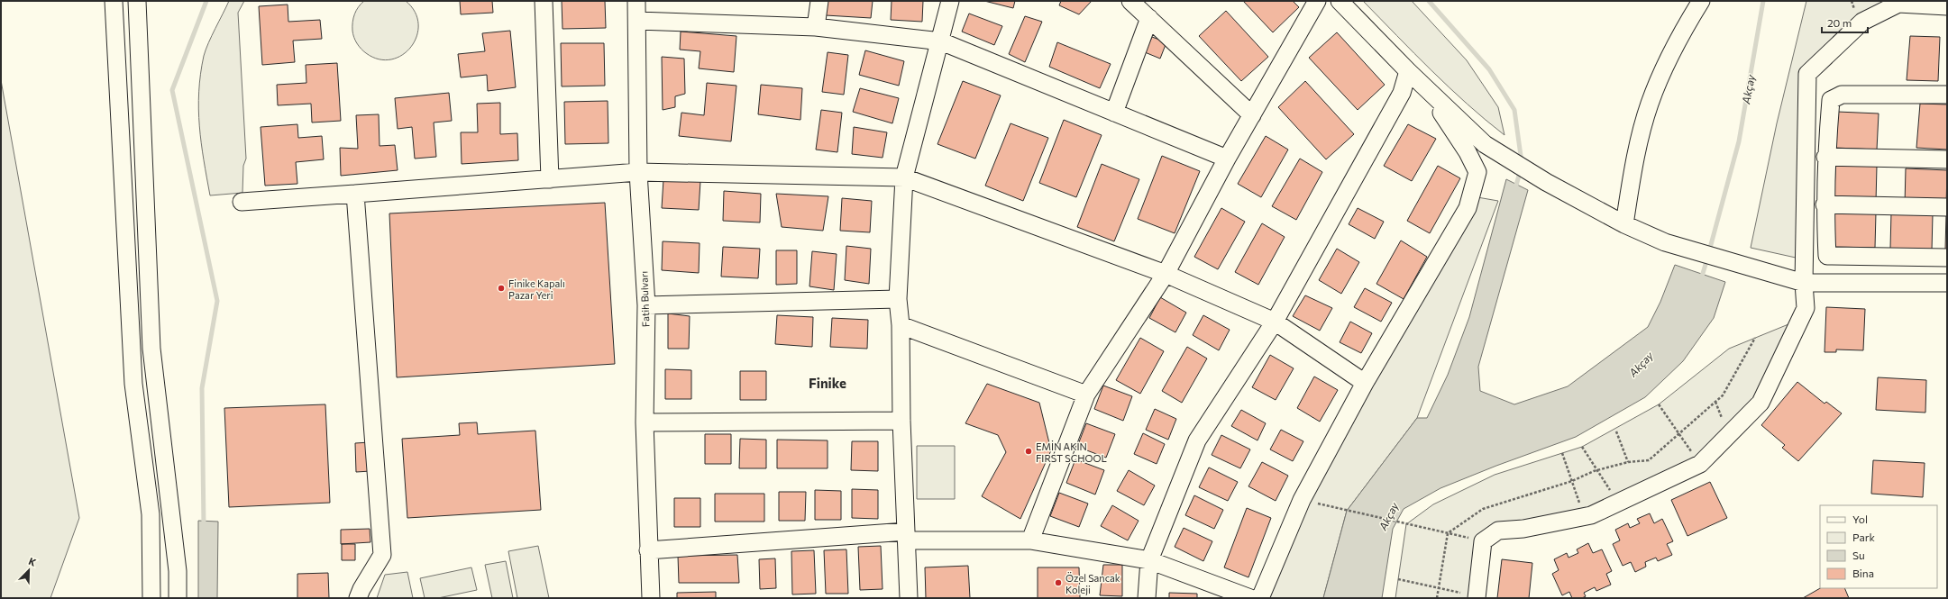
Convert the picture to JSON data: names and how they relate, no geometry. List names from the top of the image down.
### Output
{
  "streets": {
    "street": ["Fatih Bulvarı"]
  },
  "districts": ["Finike"],
  "water": ["Akçay"],
  "places": ["Finike Kapalı Pazar Yeri", "EMİN AKIN FIRST SCHOOL", "Özel Sancak Koleji"],
  "legend": [
    "Yol",
    "Park",
    "Su",
    "Bina"
  ],
  "scale_bar": "20 m",
  "north": "top right"
}
